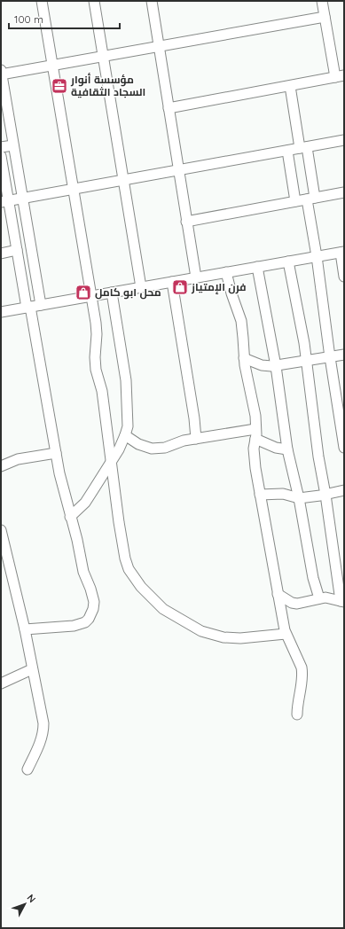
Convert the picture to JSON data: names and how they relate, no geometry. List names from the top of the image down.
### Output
{
  "places": {
    "office": ["مؤسسة أنوار السجاد الثقافية"],
    "shop": ["فرن الإمتياز", "محل ابو كامل"]
  },
  "scale_bar": "100 m",
  "north": "top right"
}
